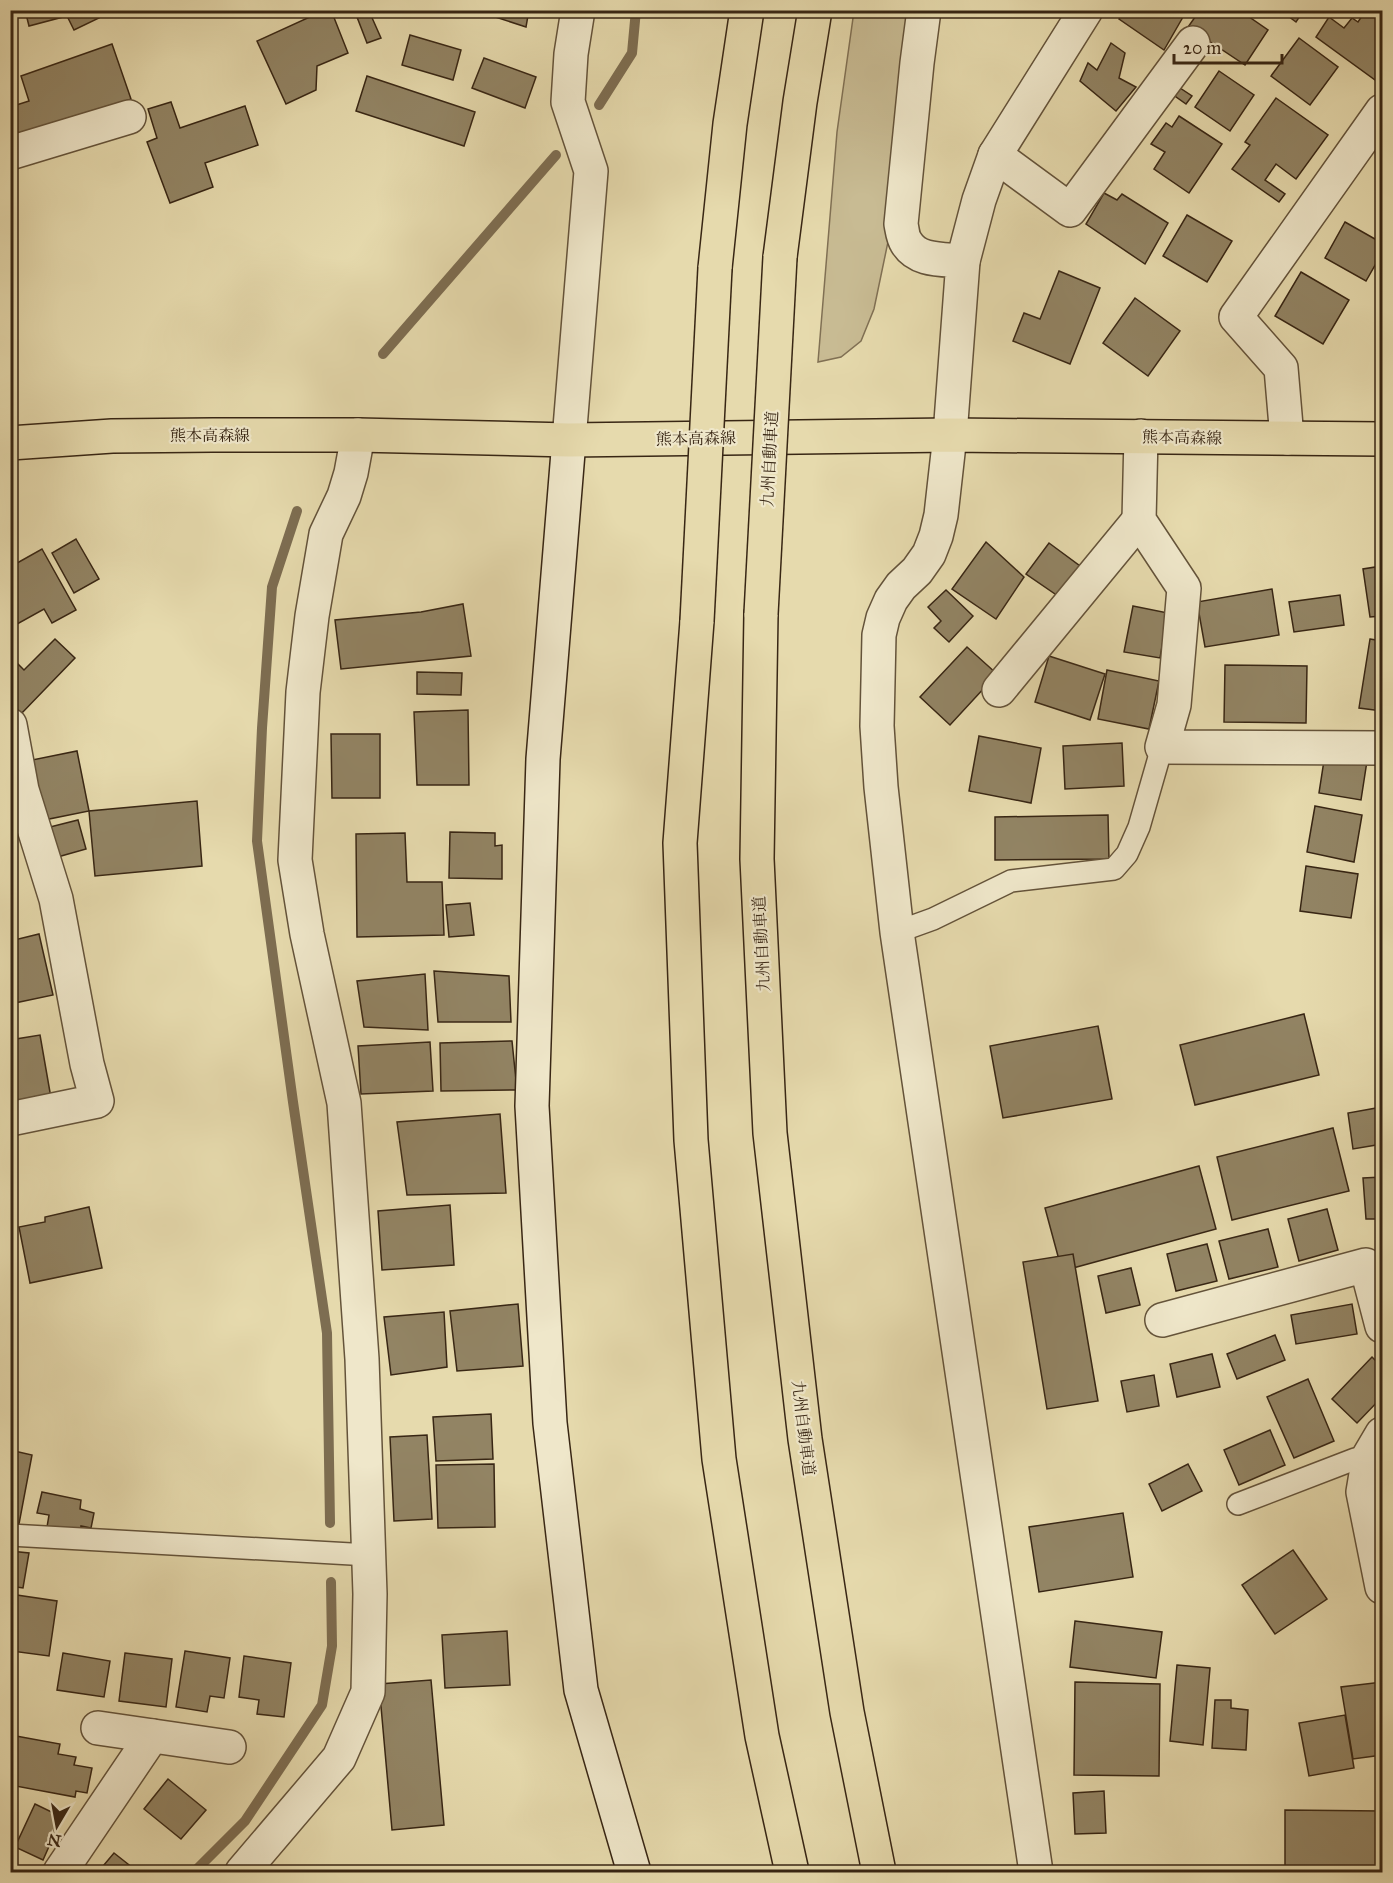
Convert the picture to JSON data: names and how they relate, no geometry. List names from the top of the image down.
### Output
{
  "streets": {
    "main road": ["熊本高森線", "九州自動車道"]
  },
  "scale_bar": "20 m",
  "north": "bottom"
}
